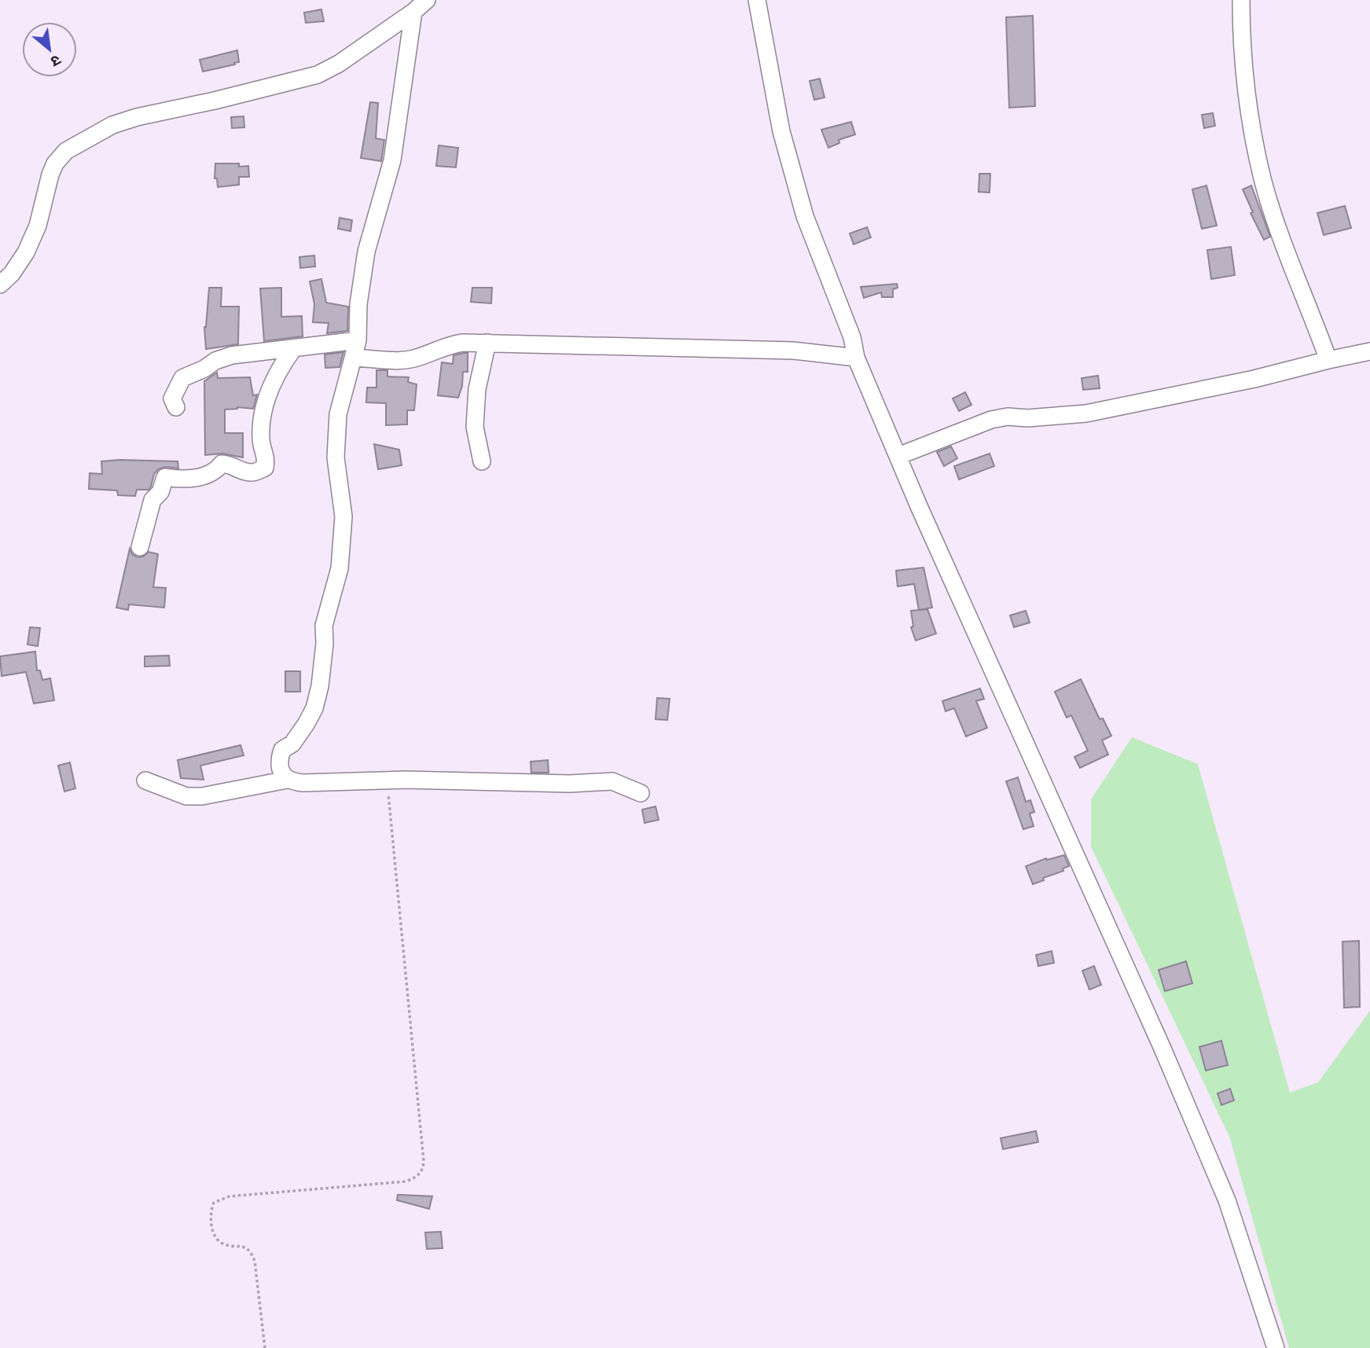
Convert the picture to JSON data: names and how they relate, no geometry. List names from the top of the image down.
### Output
{
  "north": "bottom right"
}
